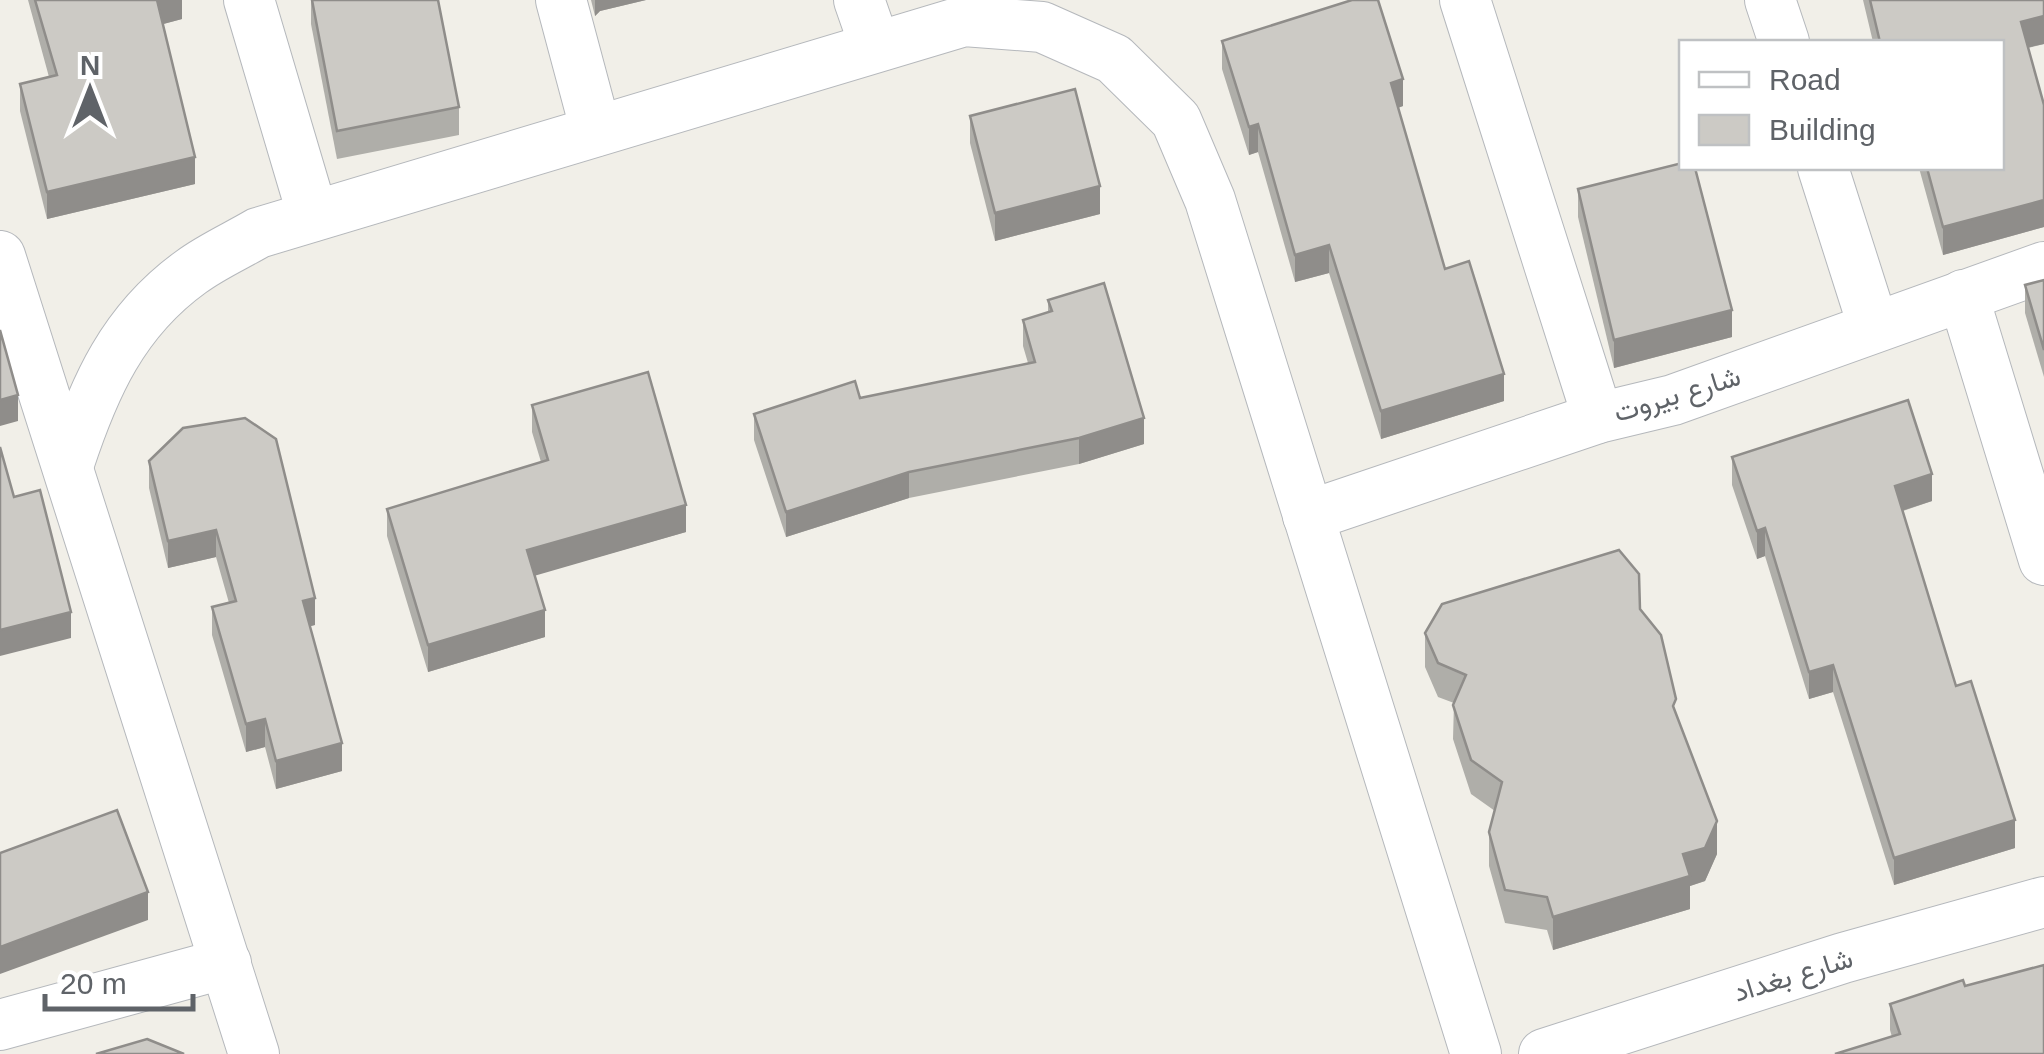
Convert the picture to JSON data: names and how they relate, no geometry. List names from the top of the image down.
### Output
{
  "streets": {
    "street": ["شارع بيروت", "شارع بغداد"]
  },
  "legend": ["Road", "Building"],
  "scale_bar": "20 m",
  "north": "top"
}
